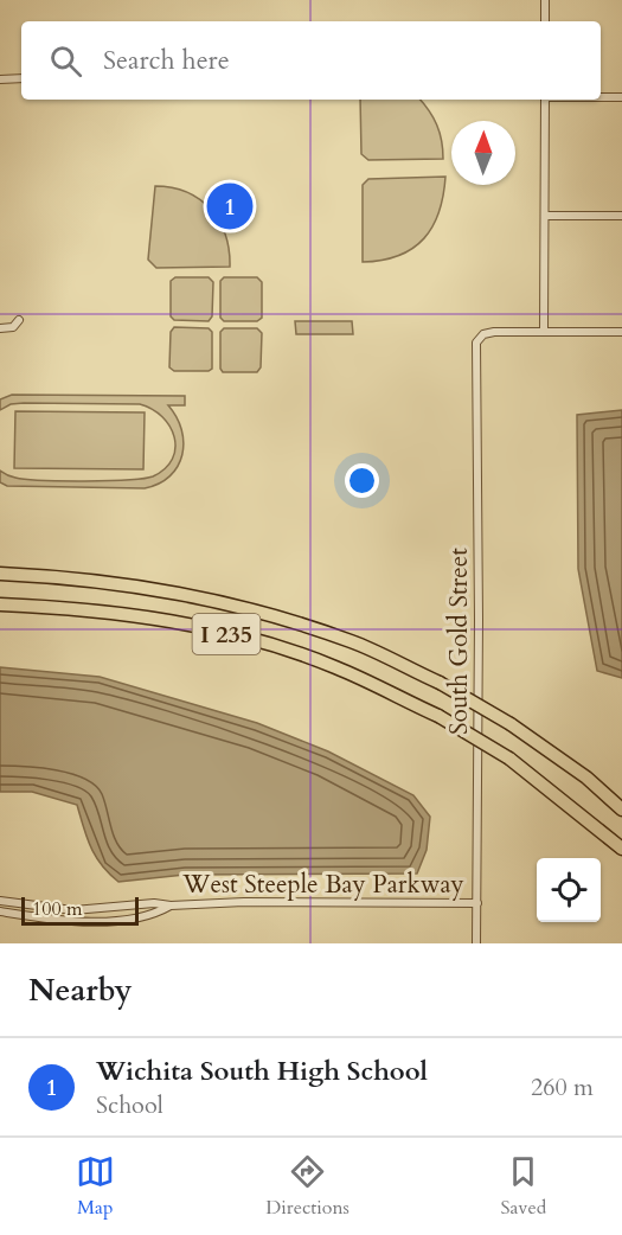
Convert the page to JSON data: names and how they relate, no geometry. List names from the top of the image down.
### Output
{
  "streets": {
    "highway": ["I 235"],
    "street": ["South Gold Street", "West Steeple Bay Parkway"]
  },
  "crossings": [
    ["South Gold Street", "West Steeple Bay Parkway"]
  ],
  "scale_bar": "100 m",
  "north": "top",
  "page": {
    "search": "Search here",
    "pins": "1",
    "scale": "100 m",
    "heading": "Nearby",
    "list": [
      {
        "mark": "1",
        "name": "Wichita South High School",
        "note": "School",
        "value": "260 m"
      }
    ],
    "nav": ["Map", "Directions", "Saved"]
  }
}
